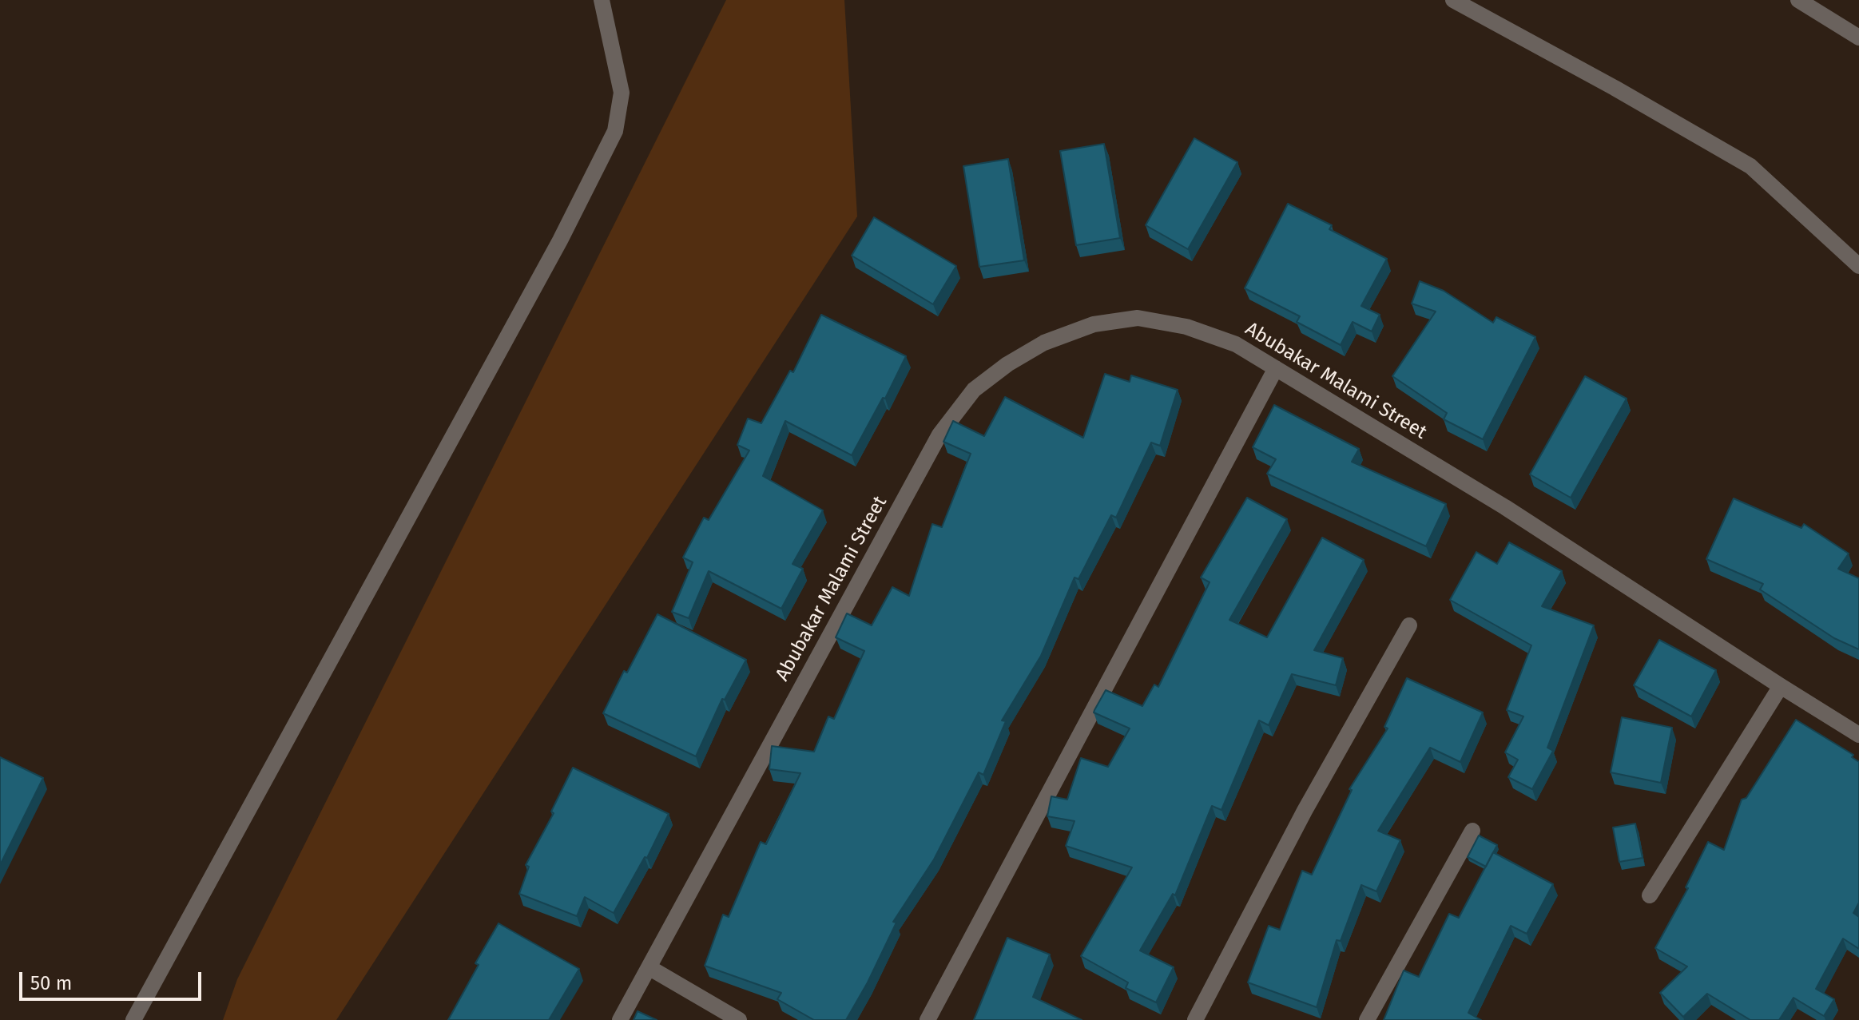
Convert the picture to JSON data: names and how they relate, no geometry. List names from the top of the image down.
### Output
{
  "streets": {
    "street": ["Abubakar Malami Street"]
  },
  "scale_bar": "50 m"
}
